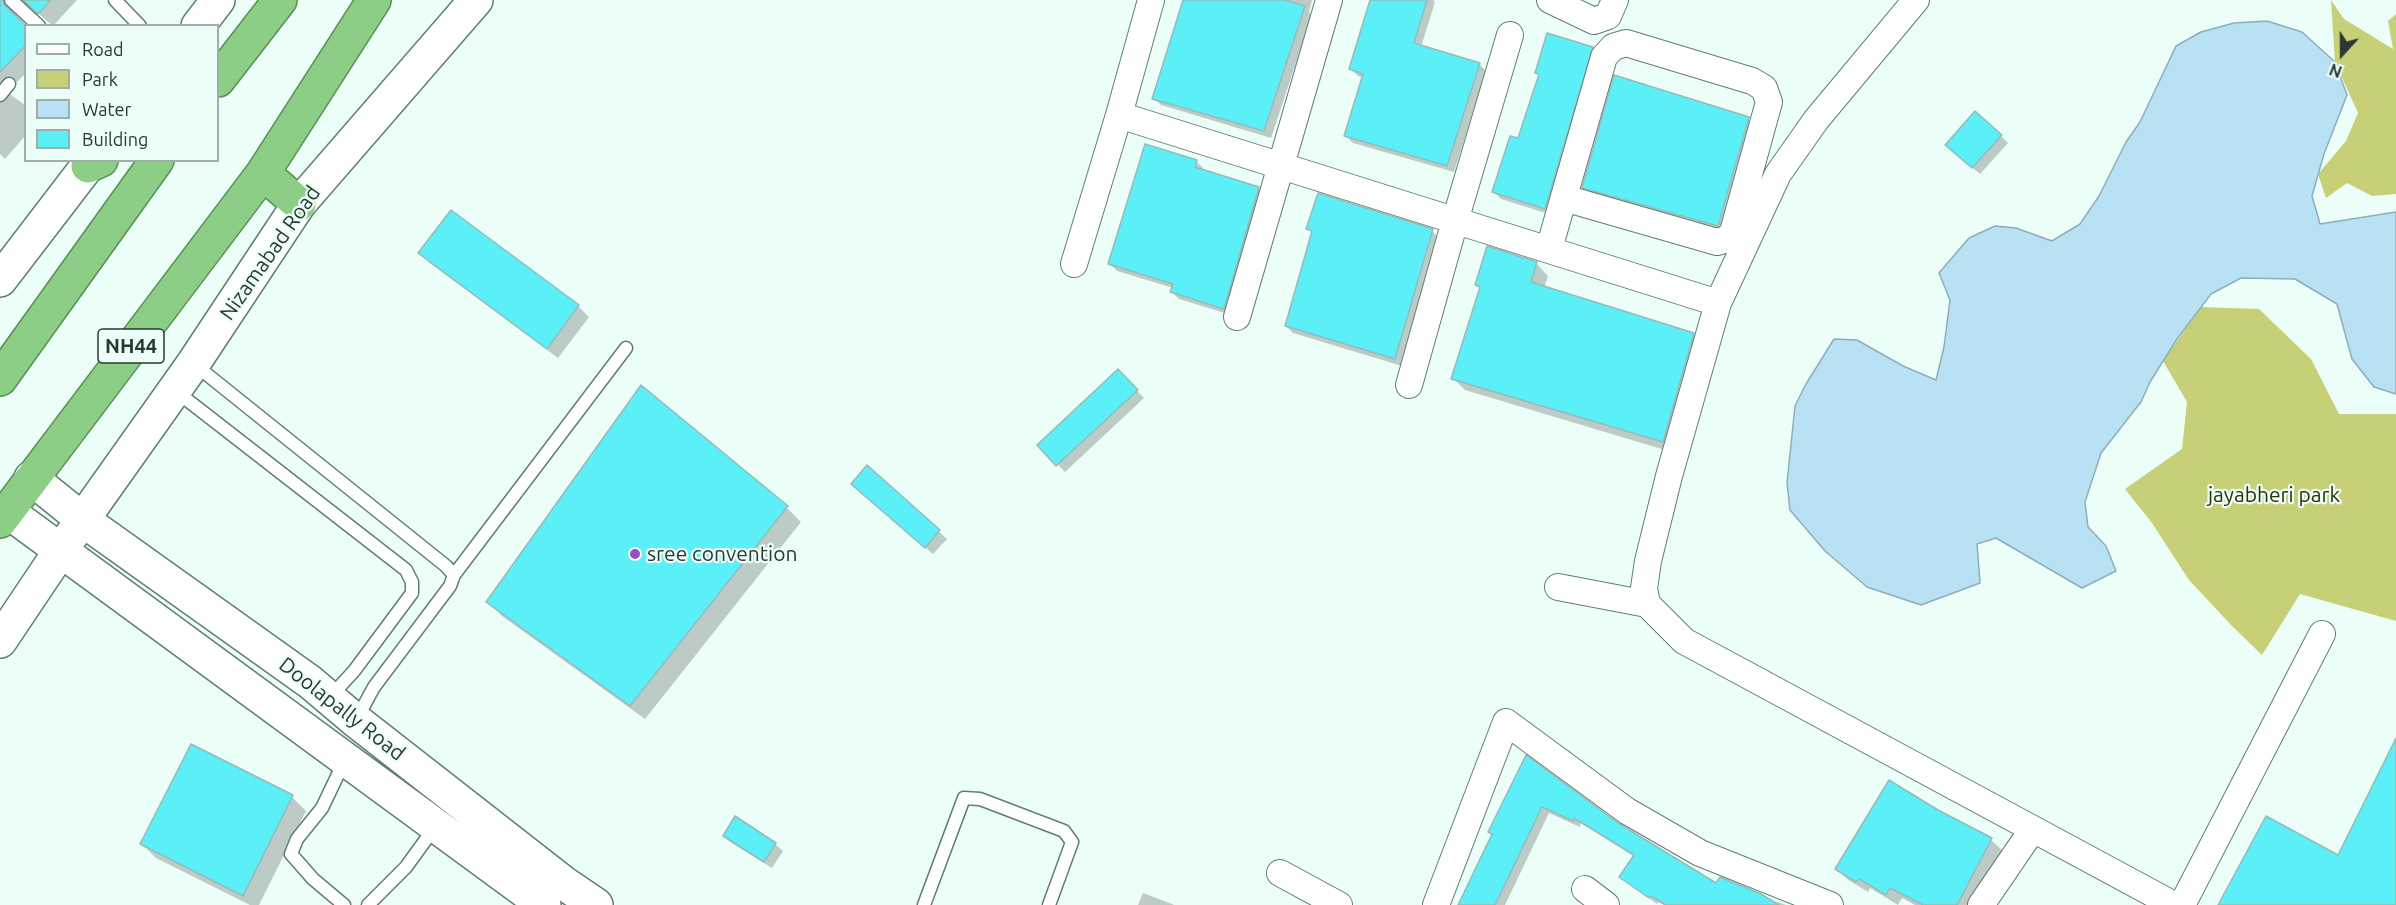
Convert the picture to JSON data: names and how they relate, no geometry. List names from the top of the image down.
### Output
{
  "streets": {
    "highway": ["NH44"],
    "main road": ["Nizamabad Road", "Doolapally Road"]
  },
  "crossings": [
    ["Nizamabad Road", "Doolapally Road"],
    ["NH44", "Doolapally Road"]
  ],
  "parks": ["jayabheri park"],
  "places": ["sree convention"],
  "legend": [
    "Road",
    "Park",
    "Water",
    "Building"
  ],
  "north": "bottom"
}
